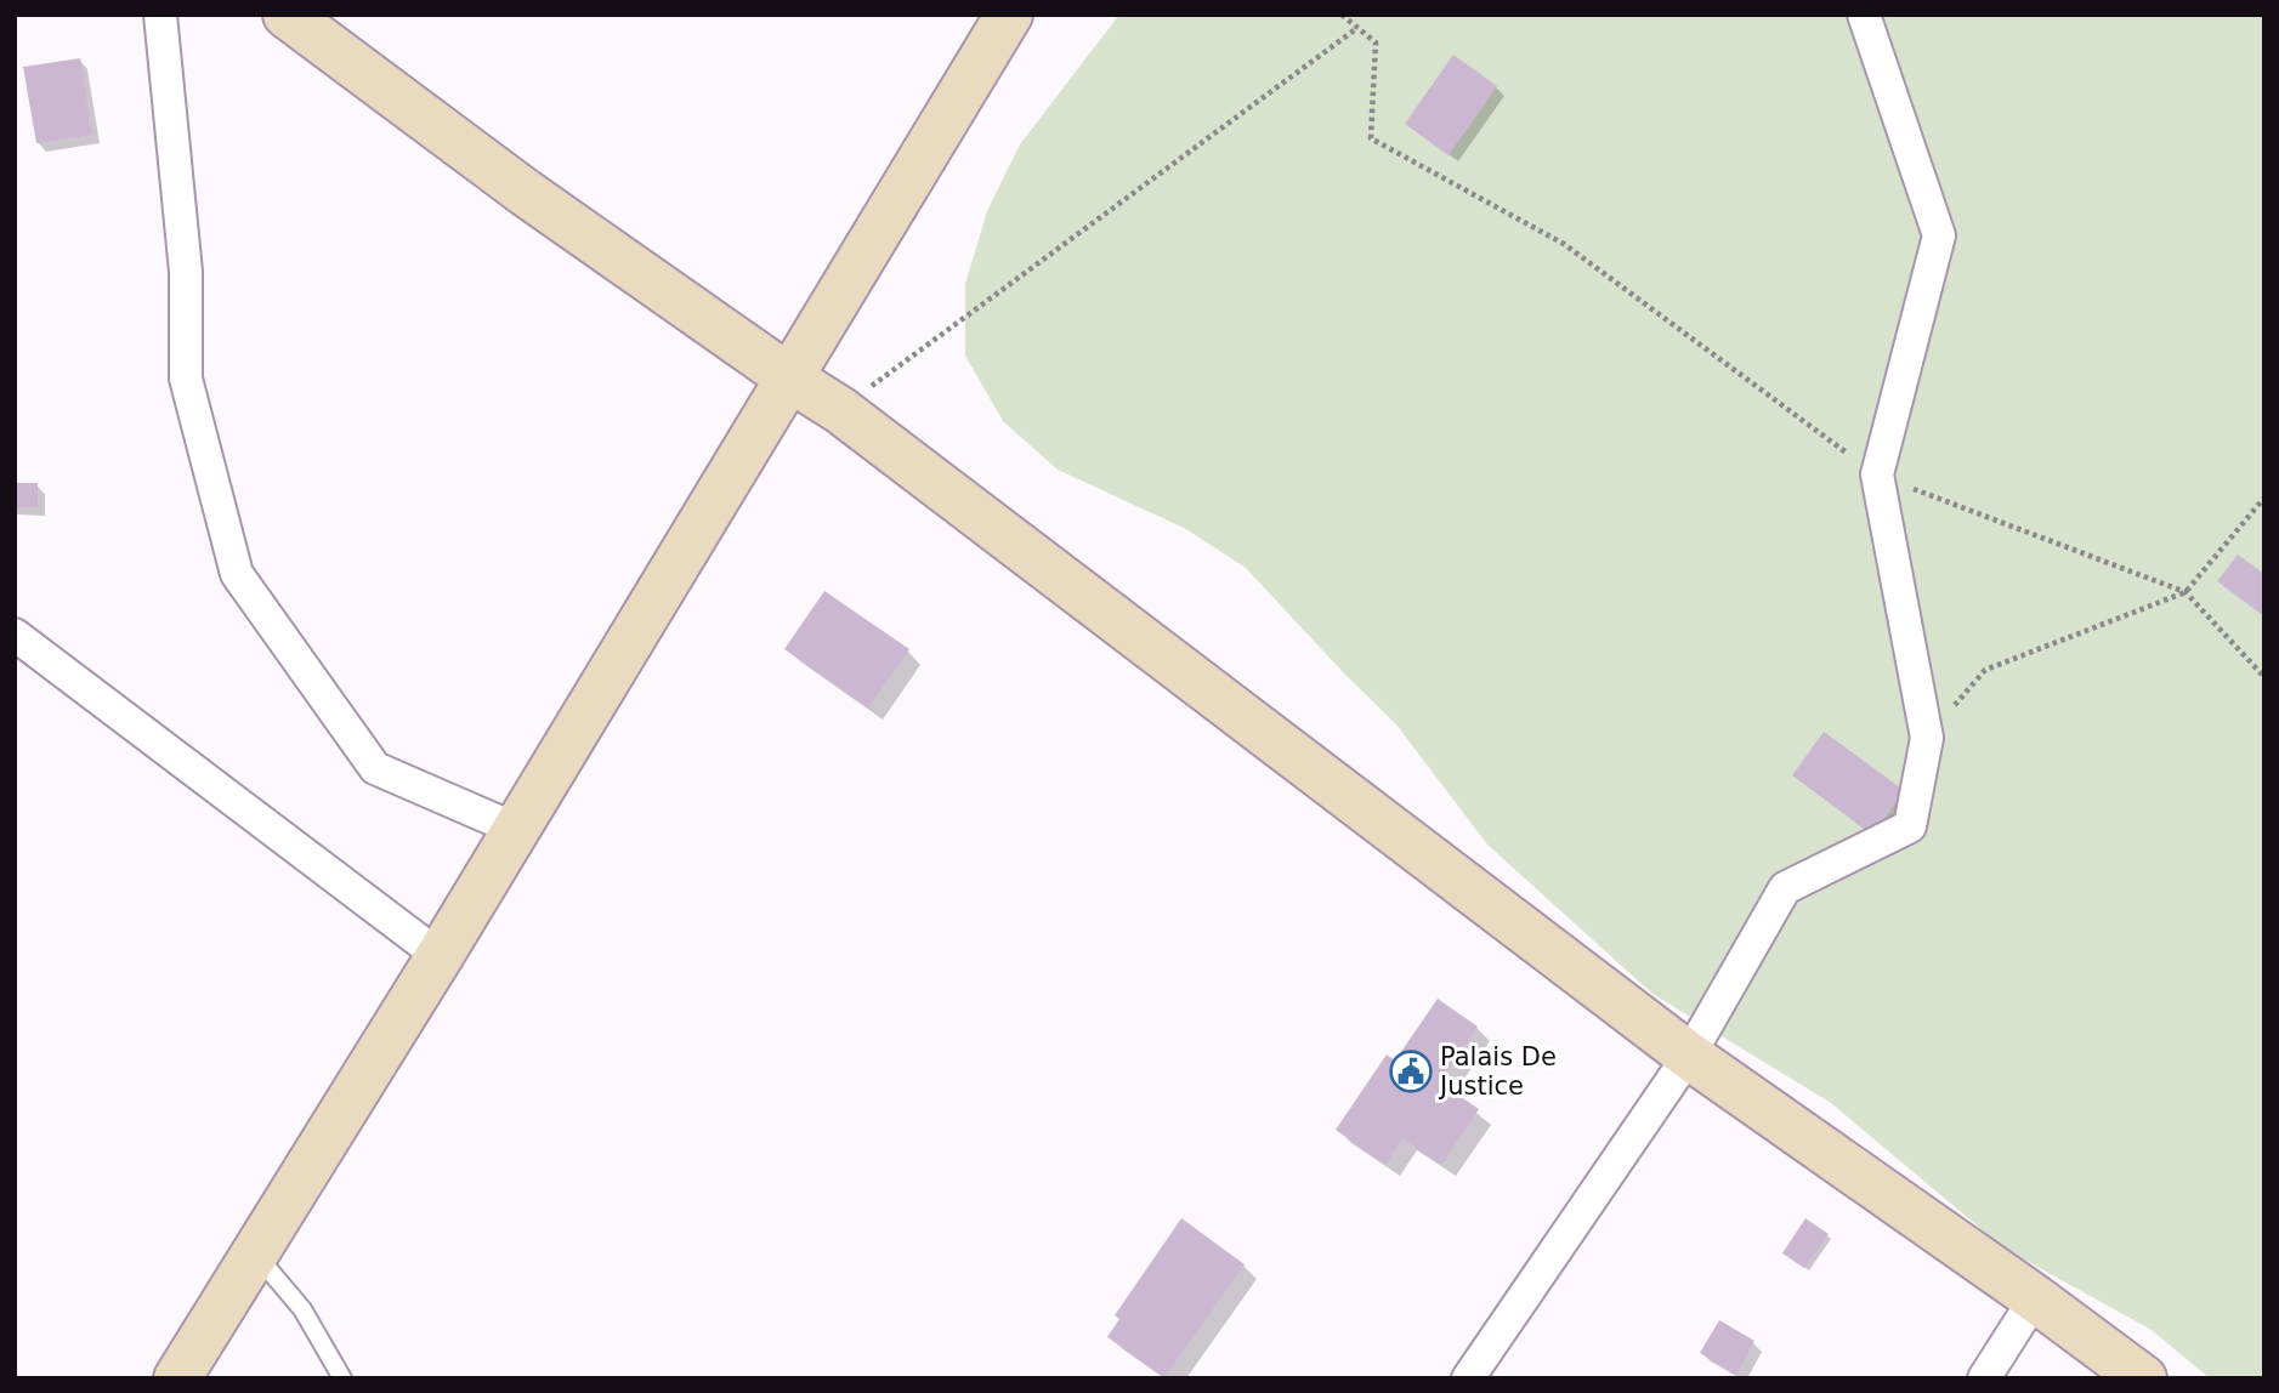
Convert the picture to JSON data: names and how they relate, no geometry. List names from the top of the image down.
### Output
{
  "places": {
    "public building": ["Palais De Justice"]
  }
}
